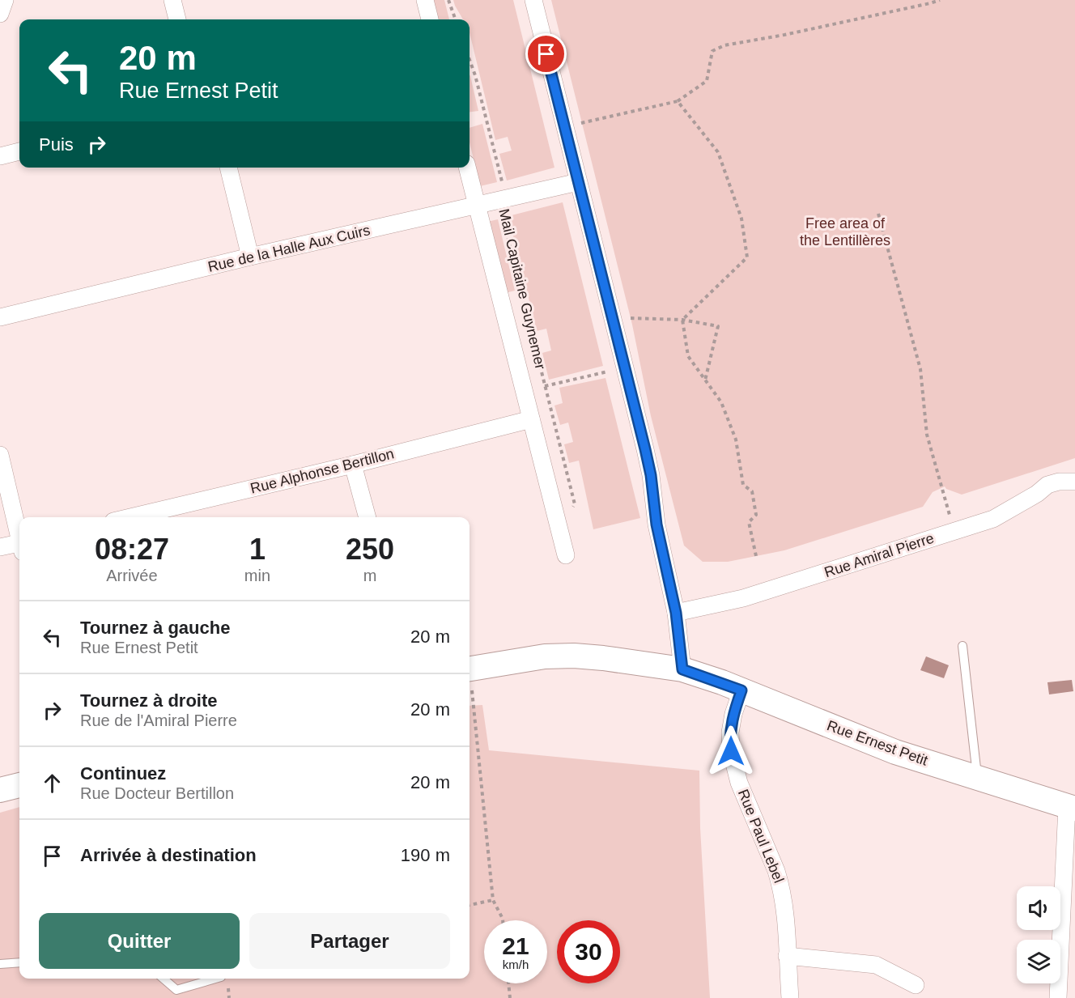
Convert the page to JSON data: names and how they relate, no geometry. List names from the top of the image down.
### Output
{
  "streets": {
    "street": [
      "Rue de la Halle Aux Cuirs",
      "Mail Capitaine Guynemer",
      "Rue Alphonse Bertillon",
      "Rue Amiral Pierre",
      "Rue Ernest Petit",
      "Rue Paul Lebel"
    ]
  },
  "crossings": [
    ["Rue de la Halle Aux Cuirs", "Mail Capitaine Guynemer"],
    ["Mail Capitaine Guynemer", "Rue Alphonse Bertillon"],
    ["Rue Ernest Petit", "Rue Paul Lebel"]
  ],
  "parks": ["Free area of the Lentillères"],
  "page": {
    "turn": ["20 m", "Rue Ernest Petit"],
    "then": "Puis",
    "eta": [
      "08:27",
      "Arrivée",
      "1",
      "min",
      "250",
      "m"
    ],
    "list": [
      {
        "name": "Tournez à gauche",
        "note": "Rue Ernest Petit",
        "value": "20 m"
      },
      {
        "name": "Tournez à droite",
        "note": "Rue de l'Amiral Pierre",
        "value": "20 m"
      },
      {
        "name": "Continuez",
        "note": "Rue Docteur Bertillon",
        "value": "20 m"
      },
      {
        "name": "Arrivée à destination",
        "value": "190 m"
      }
    ],
    "buttons": ["Quitter", "Partager"],
    "speed": "21 km/h",
    "limit": "30"
  }
}
